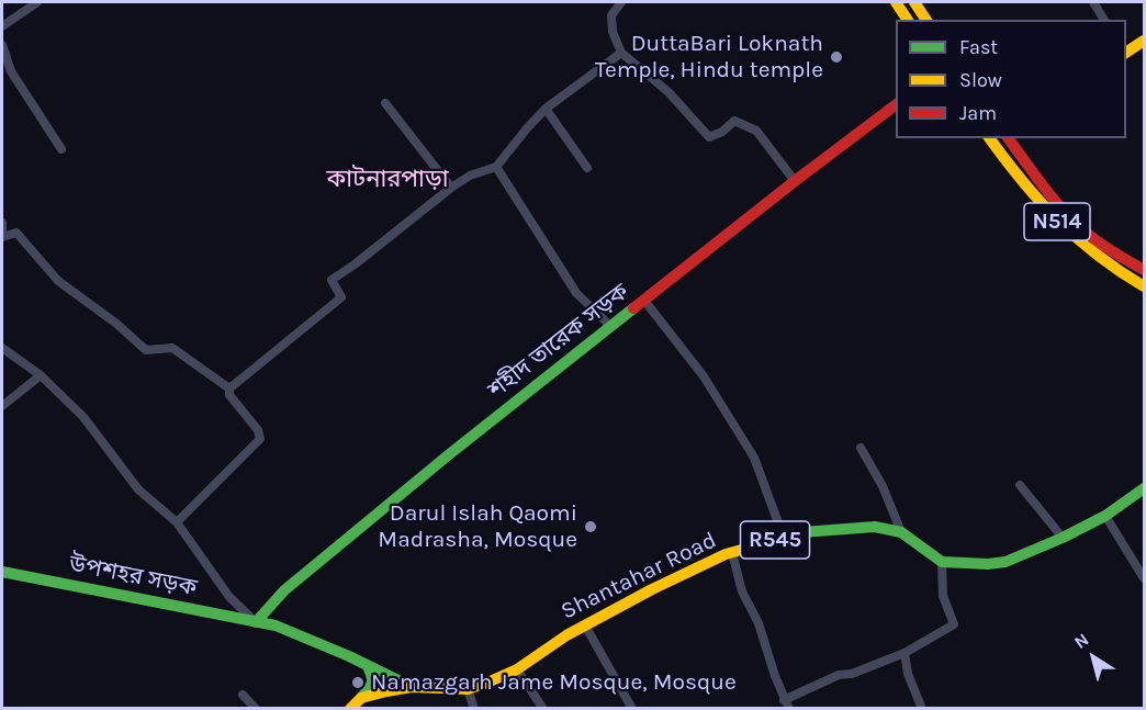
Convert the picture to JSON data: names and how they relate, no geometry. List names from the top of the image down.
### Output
{
  "streets": {
    "main road": [
      "N514",
      "শহীদ তারেক সড়ক",
      "R545",
      "উপশহর সড়ক",
      "Shantahar Road"
    ]
  },
  "crossings": [
    ["শহীদ তারেক সড়ক", "উপশহর সড়ক"],
    ["R545", "উপশহর সড়ক"],
    ["R545", "Shantahar Road"],
    ["উপশহর সড়ক", "Shantahar Road"]
  ],
  "districts": ["কাটনারপাড়া"],
  "places": ["DuttaBari Loknath Temple, Hindu temple", "Darul Islah Qaomi Madrasha, Mosque", "Namazgarh Jame Mosque, Mosque"],
  "legend": ["Fast", "Slow", "Jam"],
  "north": "top left"
}
